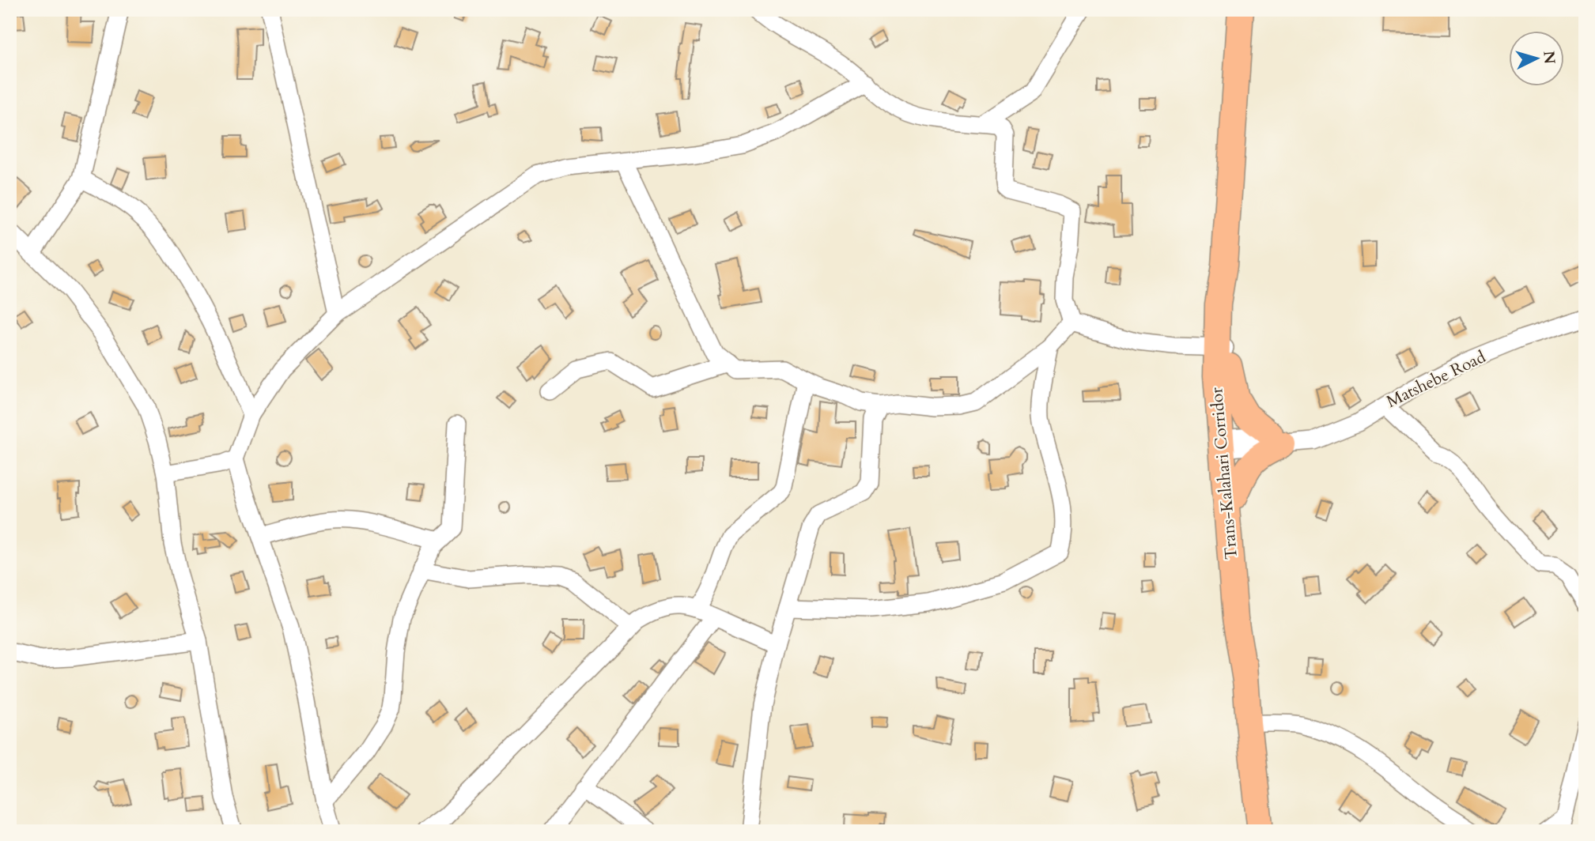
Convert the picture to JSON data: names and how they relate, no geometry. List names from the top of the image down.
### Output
{
  "streets": {
    "highway": ["Trans-Kalahari Corridor"],
    "street": ["Matshebe Road"]
  },
  "north": "right"
}
